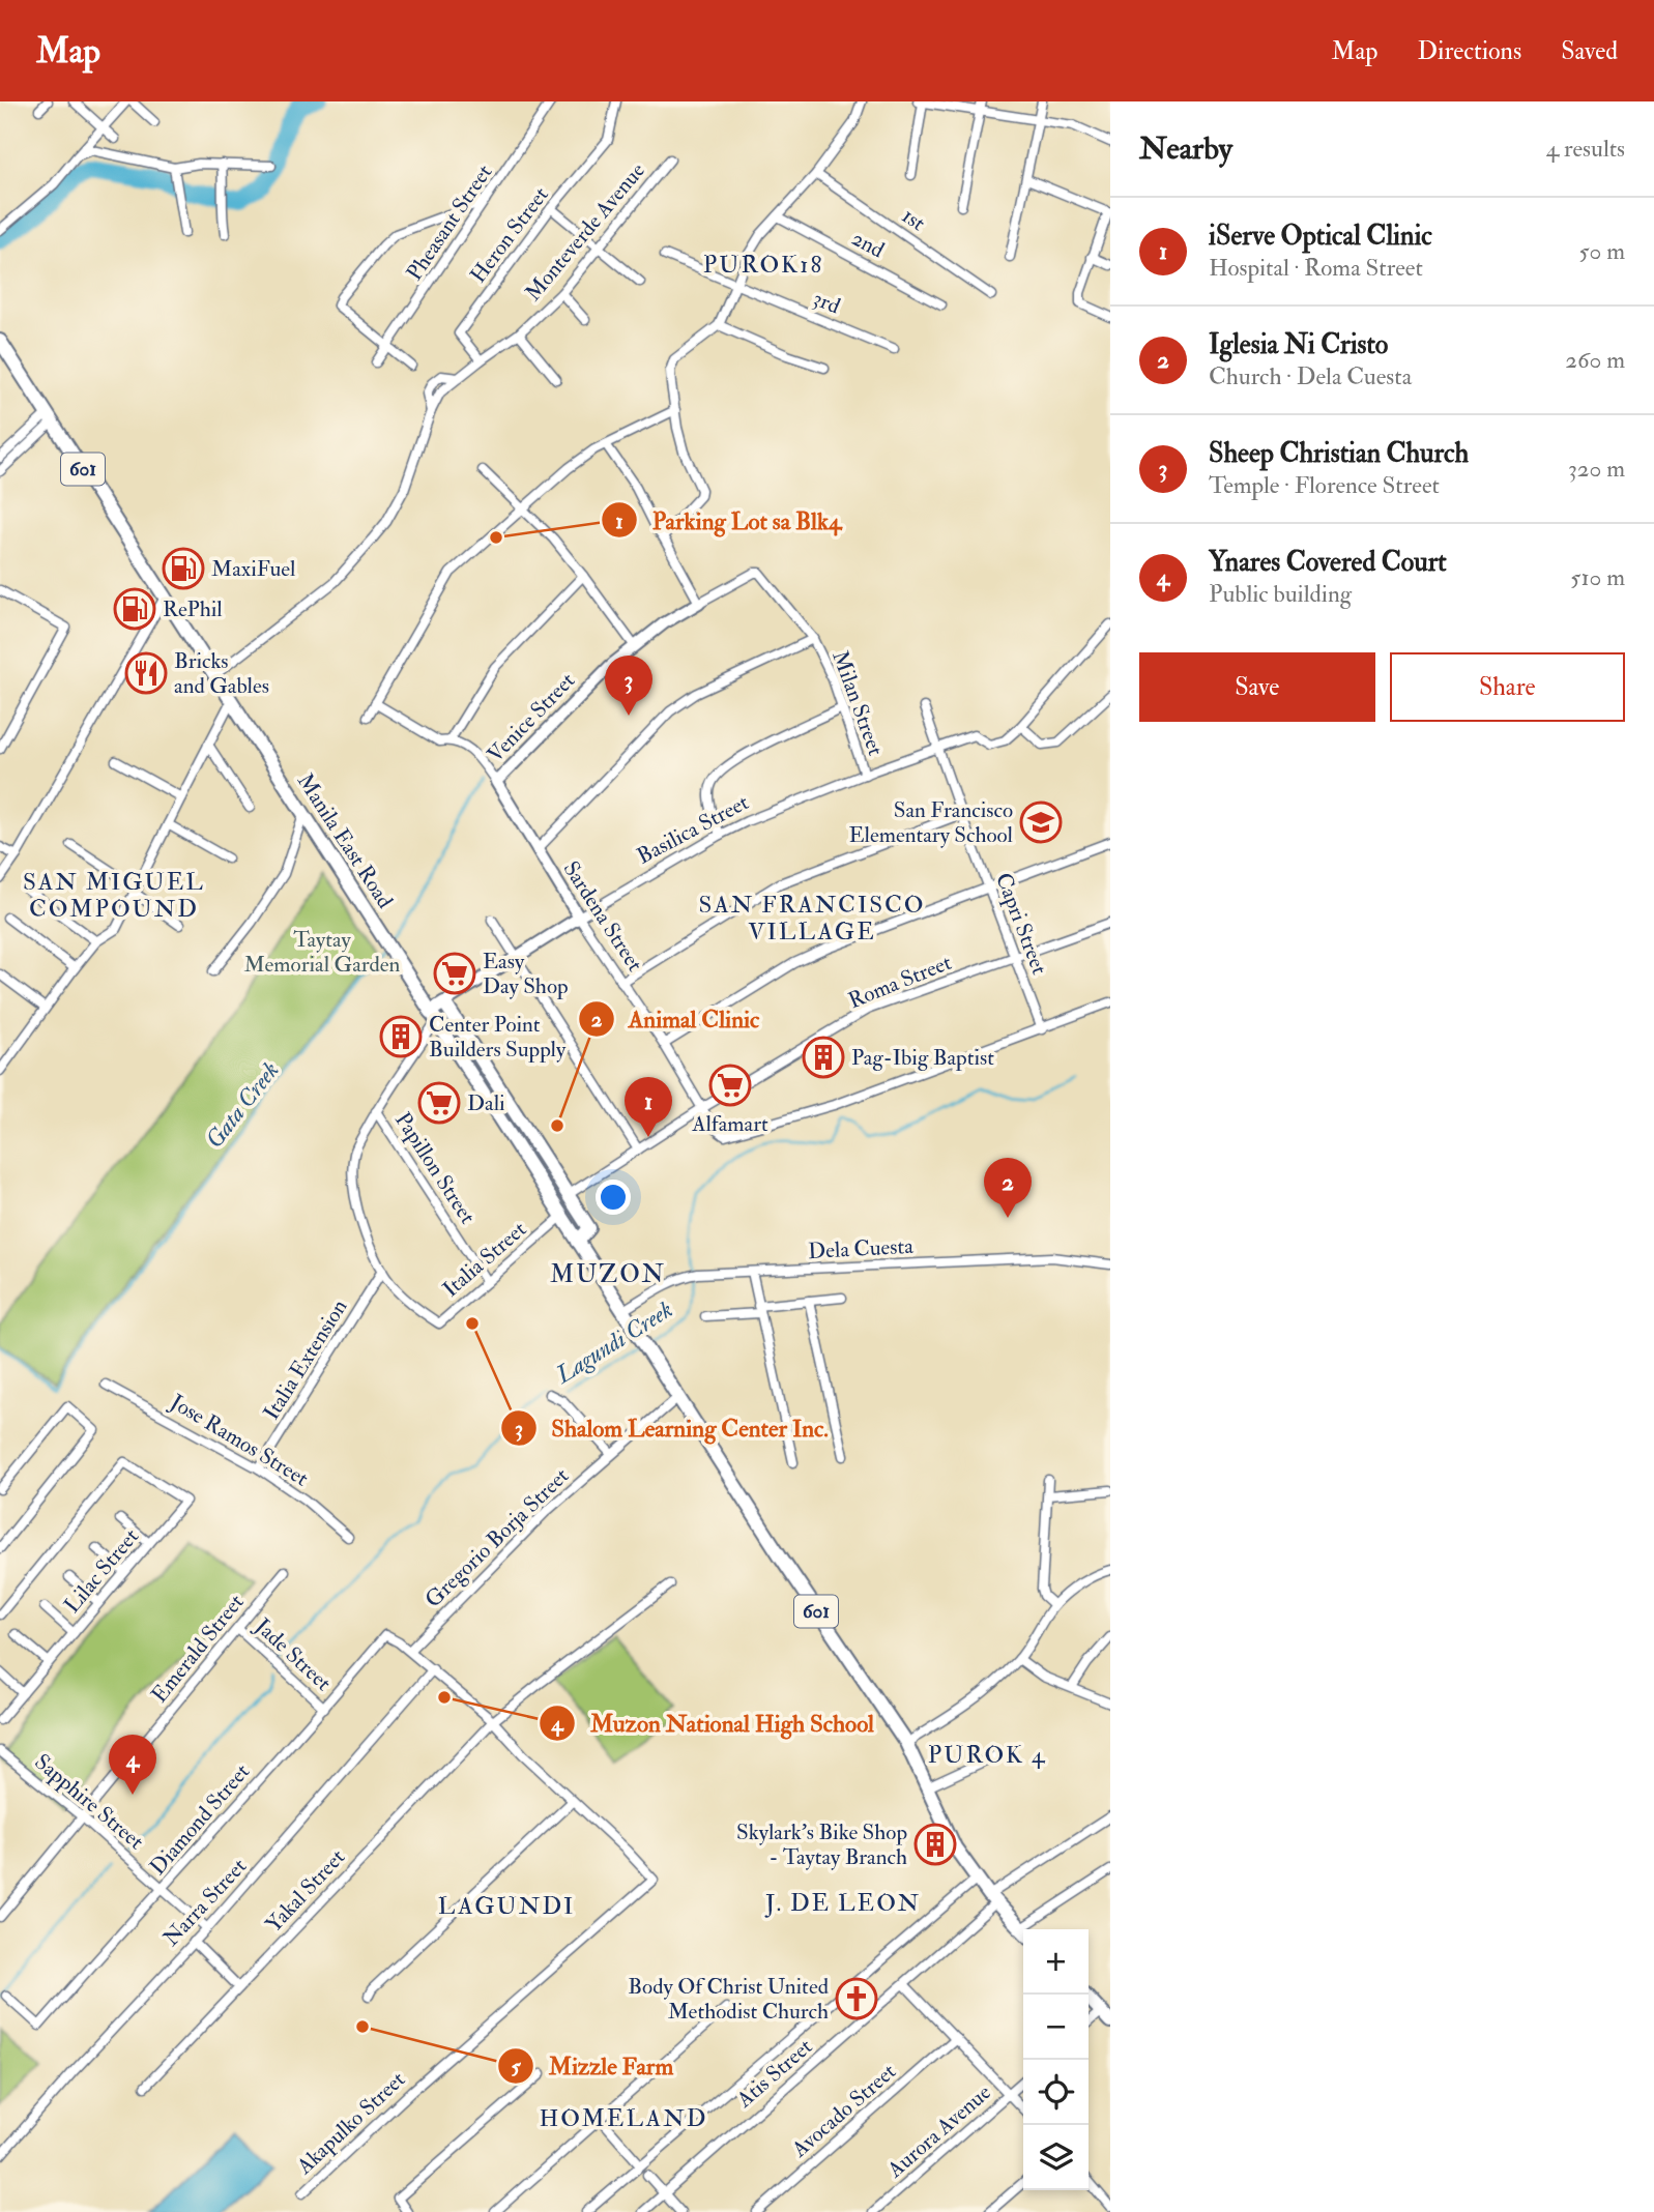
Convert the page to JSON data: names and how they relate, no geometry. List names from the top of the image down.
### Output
{
  "streets": {
    "main road": ["601", "Manila East Road"],
    "street": [
      "1st",
      "Pheasant Street",
      "Monteverde Avenue",
      "Heron Street",
      "2nd",
      "3rd",
      "Milan Street",
      "Venice Street",
      "Basilica Street",
      "Sardena Street",
      "Capri Street",
      "Roma Street",
      "Papillon Street",
      "Dela Cuesta",
      "Italia Street",
      "Italia Extension",
      "Jose Ramos Street",
      "Gregorio Borja Street",
      "Lilac Street",
      "Emerald Street",
      "Jade Street",
      "Sapphire Street",
      "Diamond Street",
      "Yakal Street",
      "Narra Street",
      "Atis Street",
      "Avocado Street",
      "Akapulko Street",
      "Aurora Avenue"
    ]
  },
  "crossings": [
    ["Monteverde Avenue", "Heron Street"],
    ["Monteverde Avenue", "Manila East Road"],
    ["601", "Manila East Road"],
    ["601", "Atis Street"],
    ["Milan Street", "Venice Street"],
    ["Milan Street", "Basilica Street"],
    ["Venice Street", "Sardena Street"],
    ["Basilica Street", "Sardena Street"],
    ["Basilica Street", "Capri Street"],
    ["Manila East Road", "Dela Cuesta"],
    ["Manila East Road", "Italia Street"],
    ["Manila East Road", "Gregorio Borja Street"],
    ["Sardena Street", "Capri Street"],
    ["Sardena Street", "Roma Street"],
    ["Capri Street", "Roma Street"],
    ["Papillon Street", "Italia Street"],
    ["Italia Street", "Italia Extension"],
    ["Italia Extension", "Jose Ramos Street"],
    ["Gregorio Borja Street", "Diamond Street"],
    ["Emerald Street", "Jade Street"],
    ["Emerald Street", "Sapphire Street"],
    ["Jade Street", "Diamond Street"],
    ["Sapphire Street", "Diamond Street"],
    ["Sapphire Street", "Narra Street"]
  ],
  "districts": [
    "PUROK18",
    "SAN MIGUEL COMPOUND",
    "SAN FRANCISCO VILLAGE",
    "MUZON",
    "PUROK 4",
    "J. DE LEON",
    "LAGUNDI",
    "HOMELAND"
  ],
  "water": ["Gata Creek", "Lagundi Creek"],
  "parks": ["Taytay Memorial Garden"],
  "places": {
    "other": [
      "Parking Lot sa Blk4",
      "Animal Clinic",
      "Shalom Learning Center Inc.",
      "Muzon National High School",
      "Mizzle Farm"
    ],
    "fuel station": ["MaxiFuel", "RePhil"],
    "restaurant": ["Bricks and Gables"],
    "school or university": ["San Francisco Elementary School"],
    "supermarket": ["Easy Day Shop", "Alfamart", "Dali"],
    "building": ["Center Point Builders Supply", "Pag-Ibig Baptist", "Skylark's Bike Shop - Taytay Branch"],
    "church": ["Body Of Christ United Methodist Church"]
  },
  "page": {
    "header": "Map",
    "nav": ["Map", "Directions", "Saved"],
    "heading": ["Nearby", "4 results"],
    "list": [
      {
        "mark": "1",
        "name": "iServe Optical Clinic",
        "note": "Hospital · Roma Street",
        "value": "50 m"
      },
      {
        "mark": "2",
        "name": "Iglesia Ni Cristo",
        "note": "Church · Dela Cuesta",
        "value": "260 m"
      },
      {
        "mark": "3",
        "name": "Sheep Christian Church",
        "note": "Temple · Florence Street",
        "value": "320 m"
      },
      {
        "mark": "4",
        "name": "Ynares Covered Court",
        "note": "Public building",
        "value": "510 m"
      }
    ],
    "buttons": ["Save", "Share"],
    "pins": [
      "3",
      "1",
      "2",
      "4"
    ],
    "map_buttons": ["+", "−"]
  }
}
